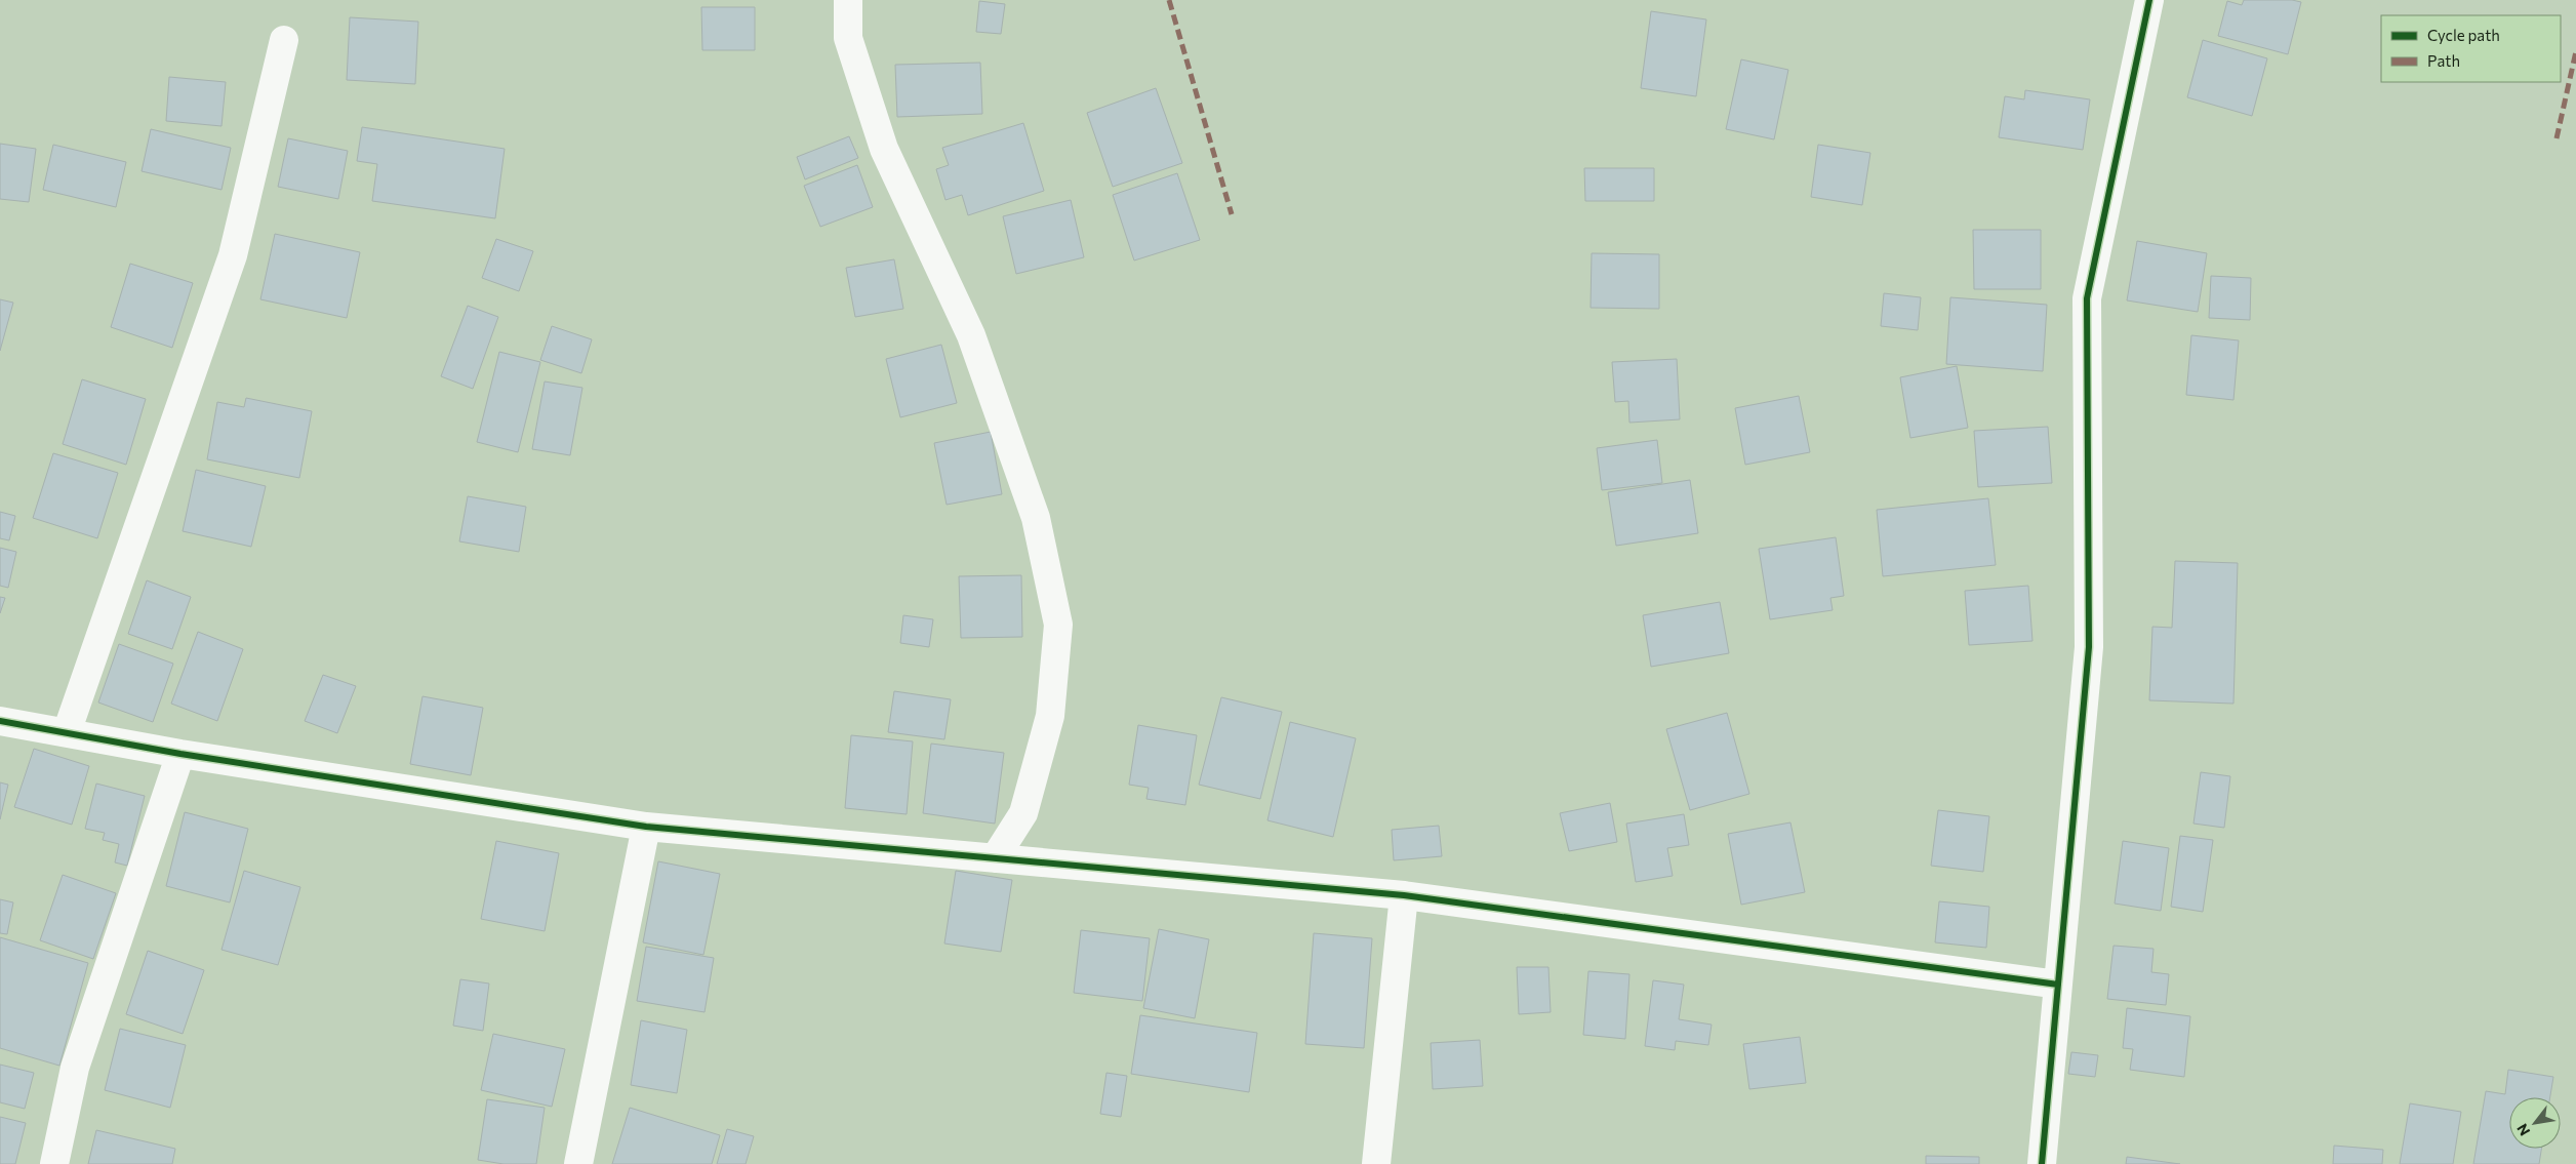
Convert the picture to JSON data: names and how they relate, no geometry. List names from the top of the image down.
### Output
{
  "legend": ["Cycle path", "Path"],
  "north": "bottom left"
}
